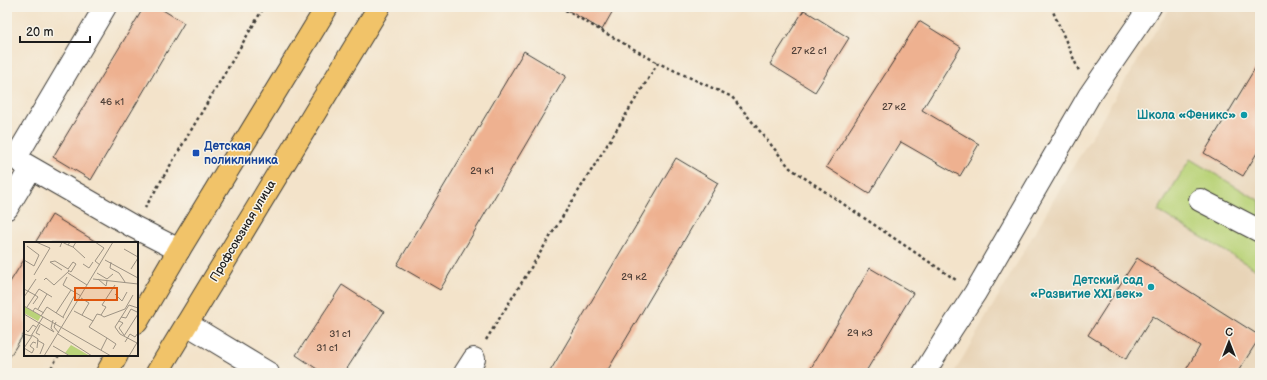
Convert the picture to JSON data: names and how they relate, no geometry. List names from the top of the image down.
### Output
{
  "streets": {
    "main road": ["Профсоюзная улица"]
  },
  "places": {
    "other": ["Школа «Феникс»", "Детский сад «Развитие XXI век»"],
    "transit": ["Детская поликлиника"]
  },
  "house_numbers": [
    "27 к2 с1",
    "46 к1",
    "27 к2",
    "29 к1",
    "29 к2",
    "29 к3",
    "31 с1",
    "31 с1"
  ],
  "scale_bar": "20 m",
  "north": "top"
}
